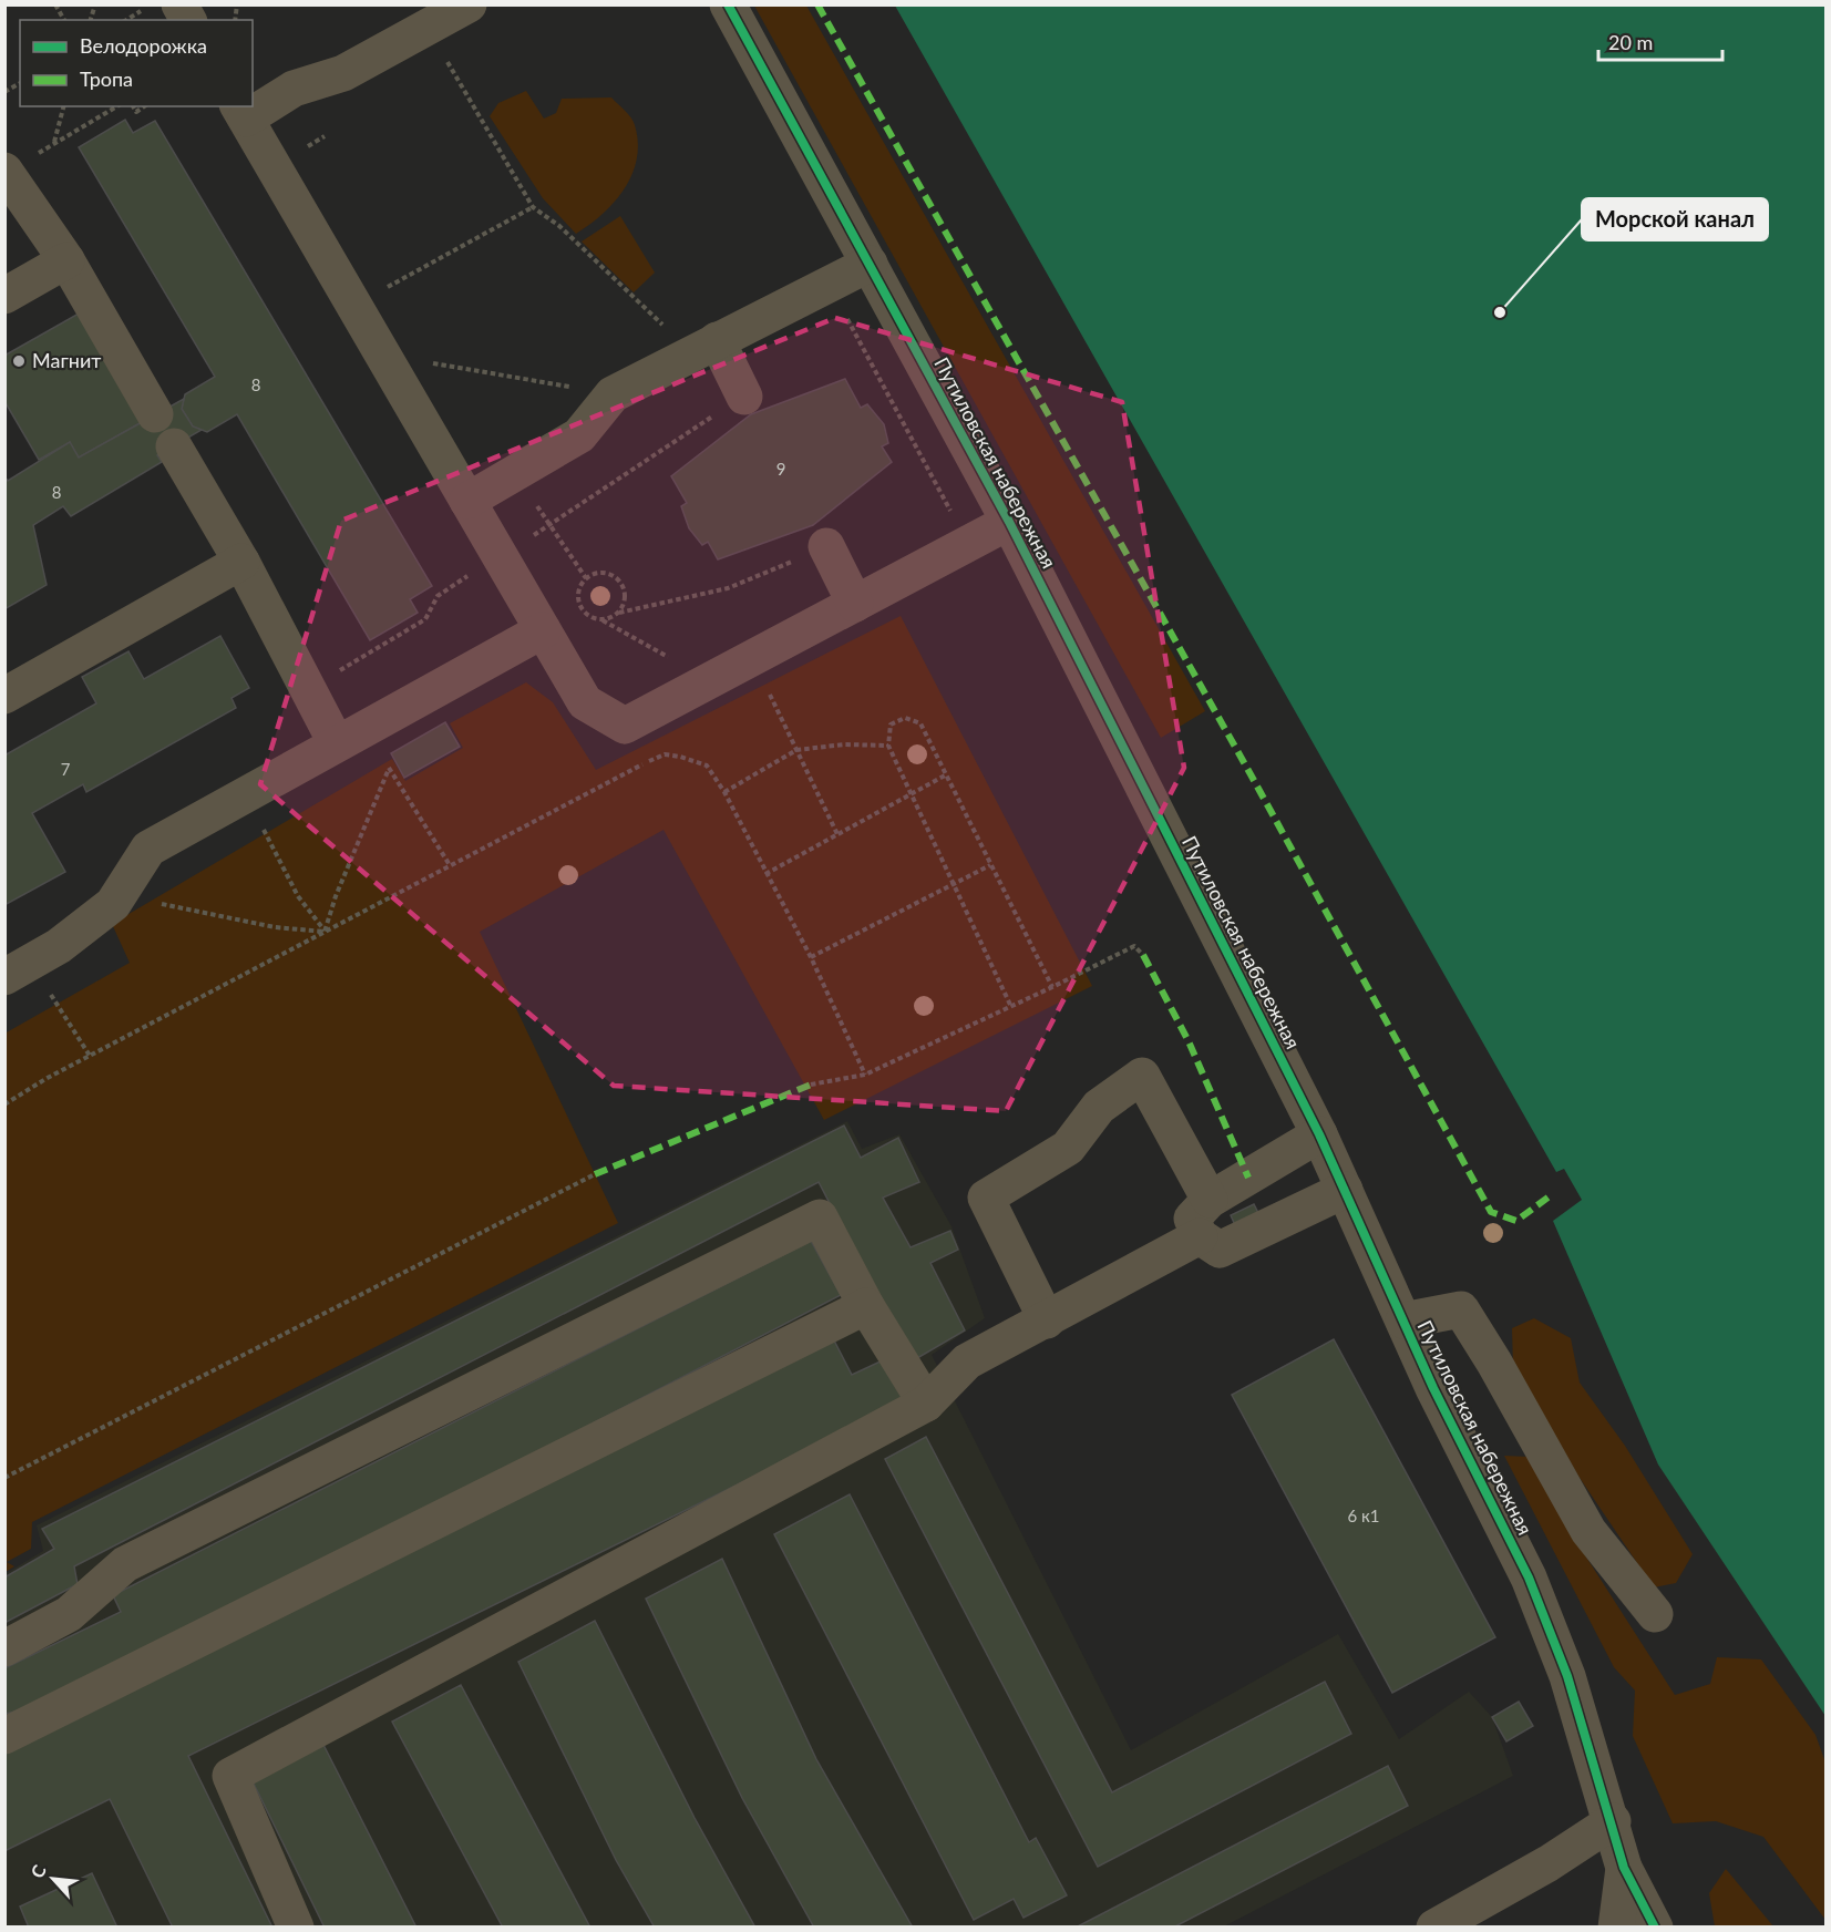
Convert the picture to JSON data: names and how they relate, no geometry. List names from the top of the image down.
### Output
{
  "streets": {
    "street": ["Путиловская набережная"]
  },
  "places": ["Морской канал", "Магнит"],
  "house_numbers": [
    "8",
    "9",
    "8",
    "7",
    "6 к1"
  ],
  "legend": ["Велодорожка", "Тропа"],
  "scale_bar": "20 m",
  "north": "top left"
}
